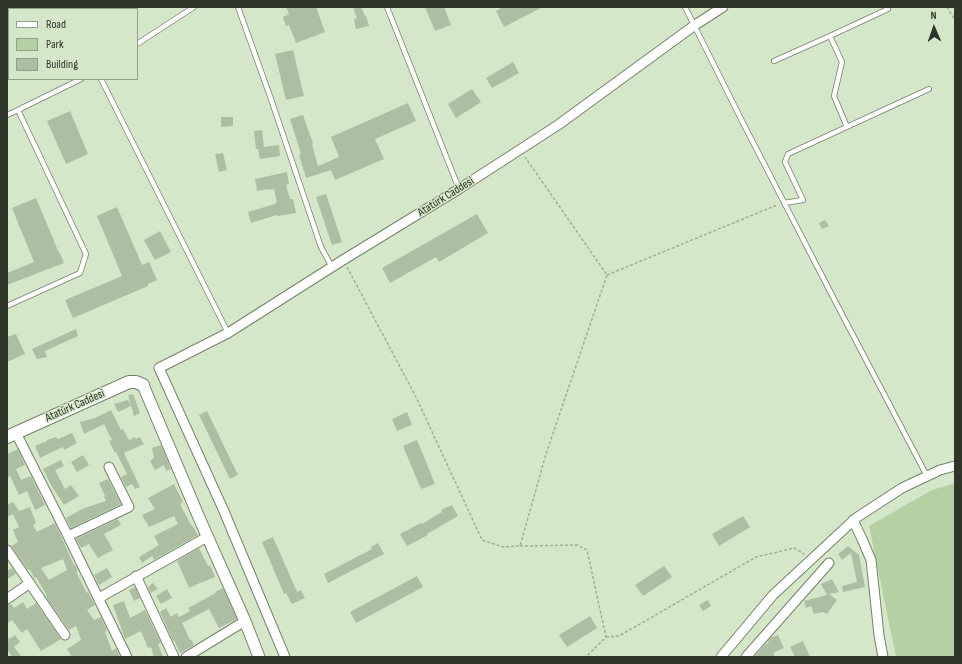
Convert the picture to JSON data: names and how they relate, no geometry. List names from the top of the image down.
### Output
{
  "streets": {
    "main road": ["Atatürk Caddesi"]
  },
  "legend": ["Road", "Park", "Building"],
  "north": "top"
}
